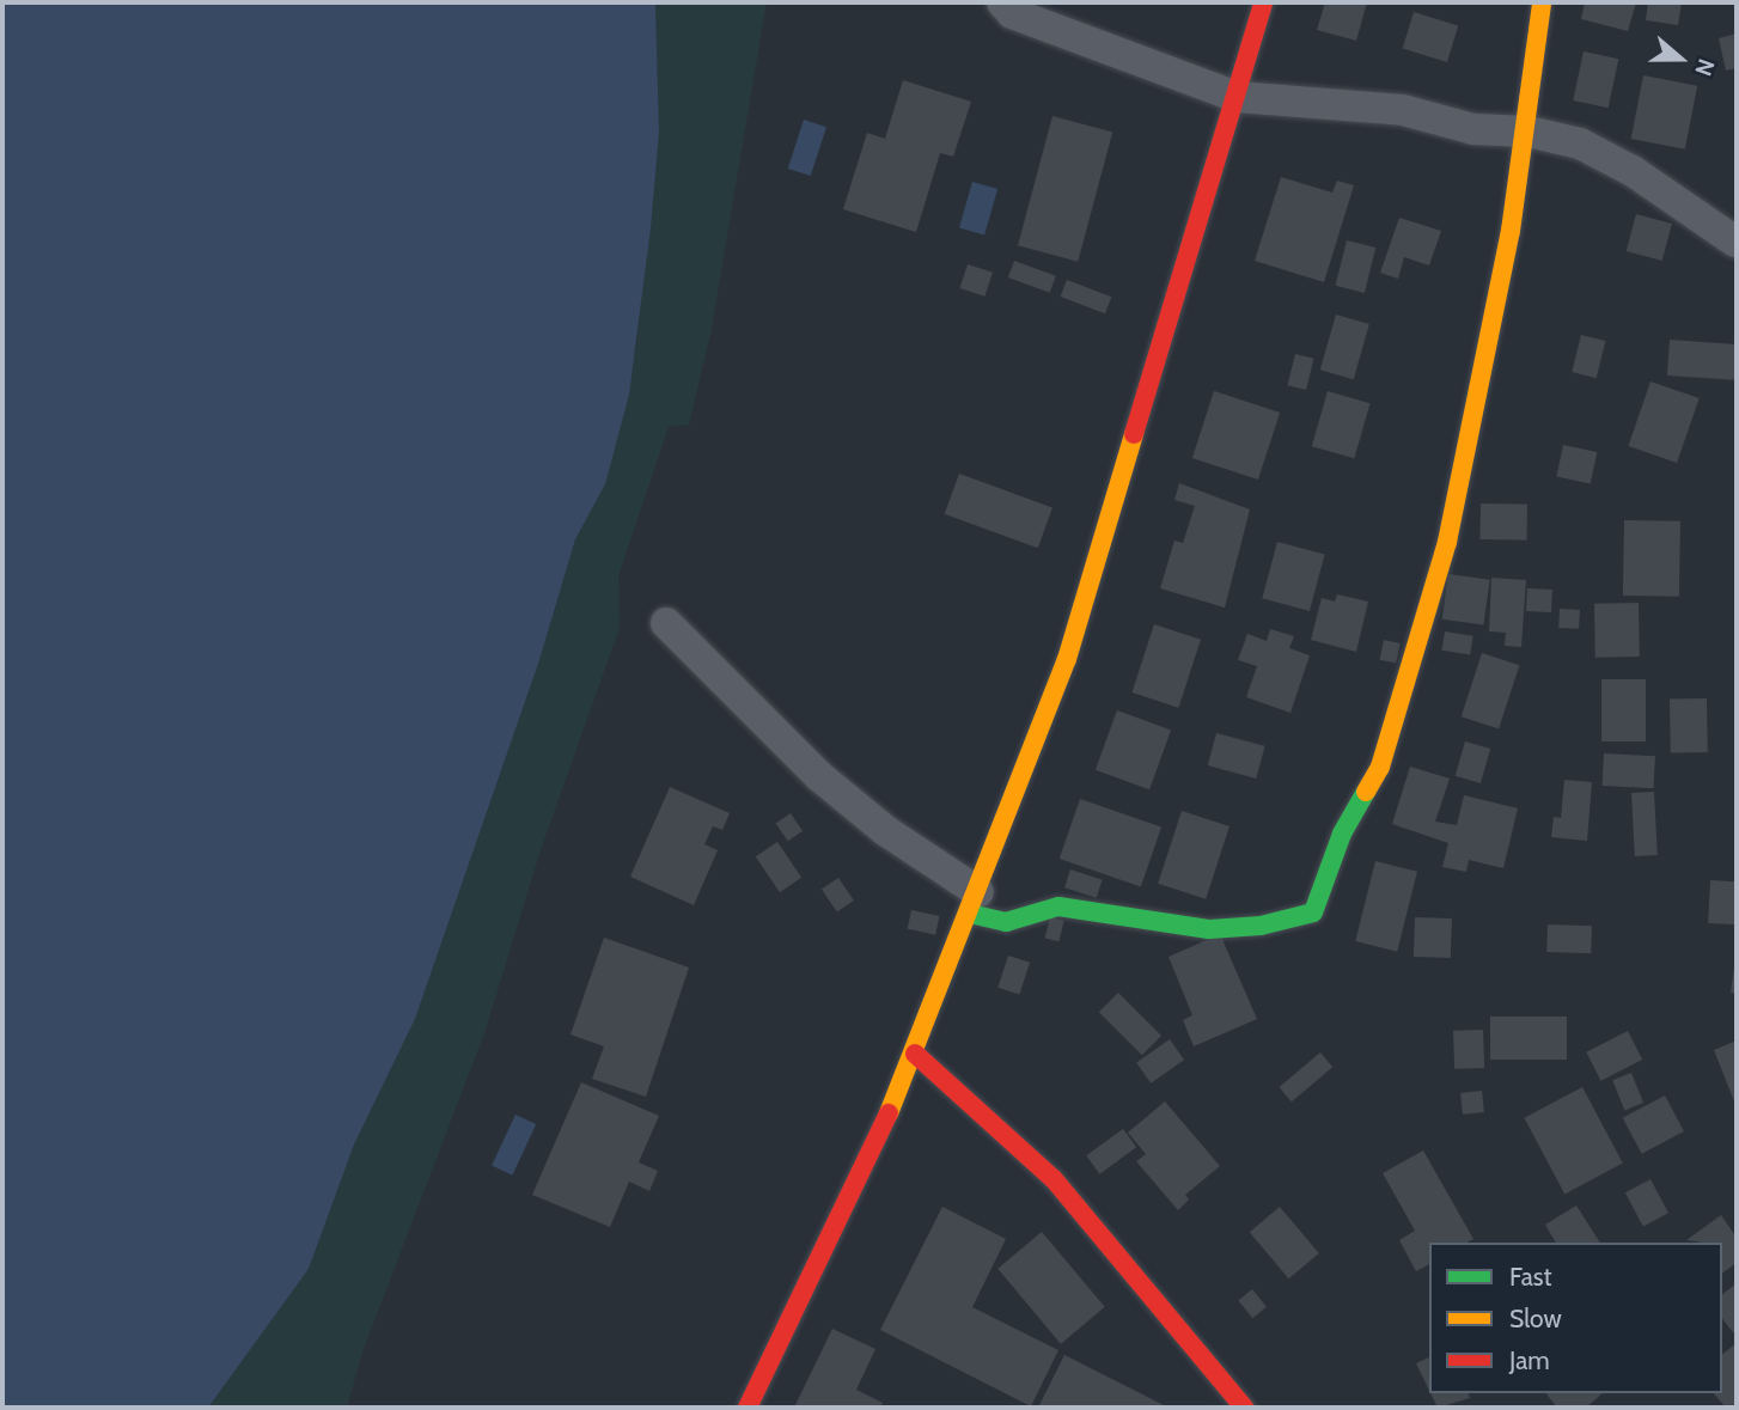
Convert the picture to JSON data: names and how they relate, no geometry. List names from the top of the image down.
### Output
{
  "legend": ["Fast", "Slow", "Jam"],
  "north": "right"
}
